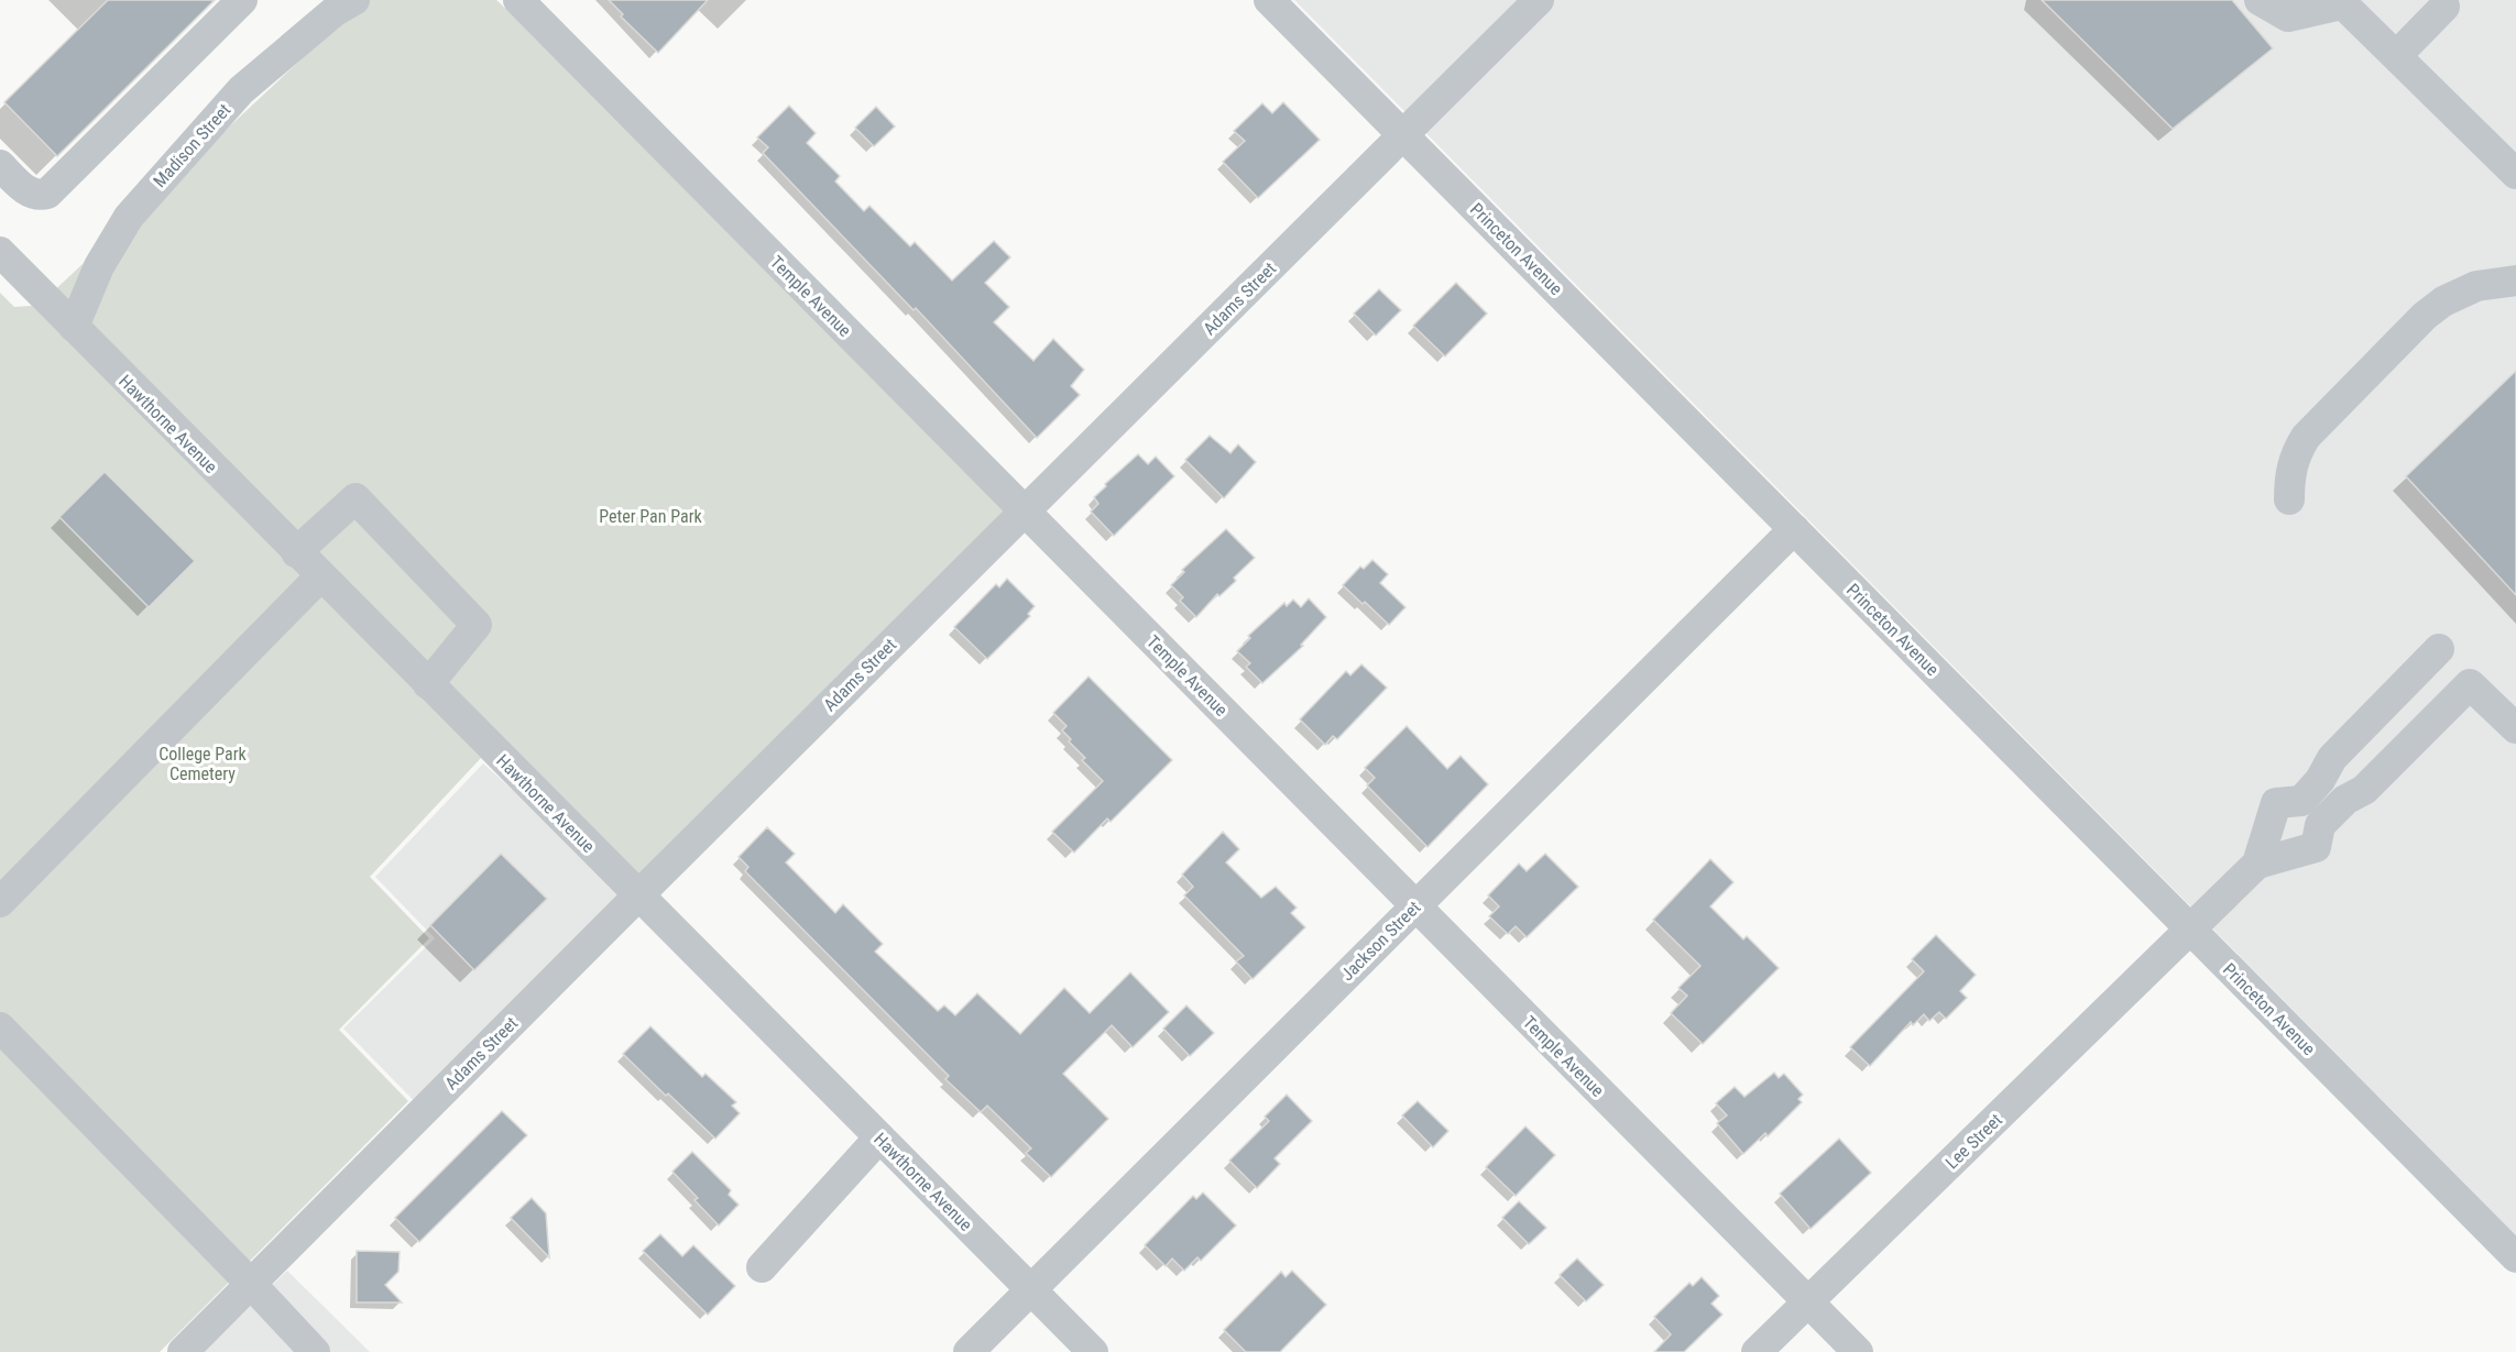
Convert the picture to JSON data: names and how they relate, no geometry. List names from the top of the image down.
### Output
{
  "streets": {
    "street": [
      "Madison Street",
      "Princeton Avenue",
      "Temple Avenue",
      "Adams Street",
      "Hawthorne Avenue",
      "Jackson Street",
      "Lee Street"
    ]
  },
  "crossings": [
    ["Madison Street", "Hawthorne Avenue"],
    ["Princeton Avenue", "Adams Street"],
    ["Princeton Avenue", "Jackson Street"],
    ["Princeton Avenue", "Lee Street"],
    ["Temple Avenue", "Adams Street"],
    ["Temple Avenue", "Jackson Street"],
    ["Temple Avenue", "Lee Street"],
    ["Adams Street", "Hawthorne Avenue"],
    ["Hawthorne Avenue", "Jackson Street"]
  ],
  "parks": ["Peter Pan Park", "College Park Cemetery"]
}
